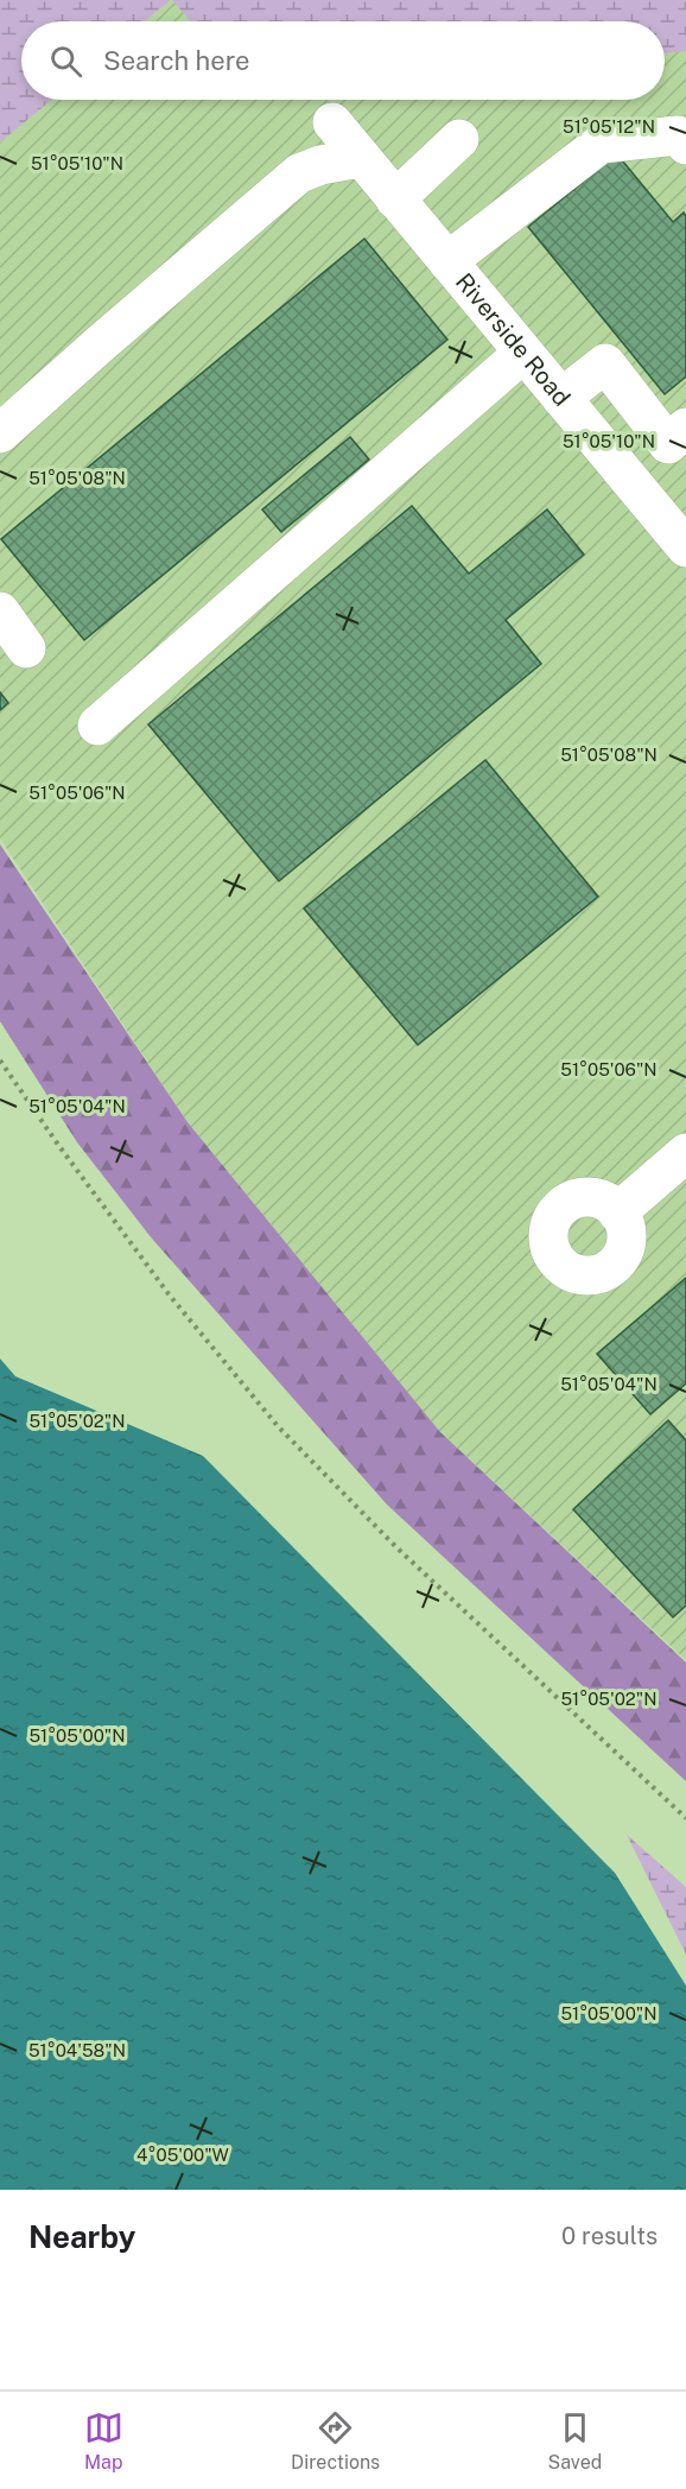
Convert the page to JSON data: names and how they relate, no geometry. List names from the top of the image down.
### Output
{
  "streets": {
    "street": ["Riverside Road"]
  },
  "page": {
    "search": "Search here",
    "heading": ["Nearby", "0 results"],
    "nav": ["Map", "Directions", "Saved"]
  },
  "coordinates": [
    "51°05'12\"N",
    "51°05'10\"N",
    "51°05'08\"N",
    "51°05'06\"N",
    "51°05'04\"N",
    "51°05'02\"N",
    "51°05'00\"N",
    "51°04'58\"N",
    "4°05'00\"W"
  ]
}
